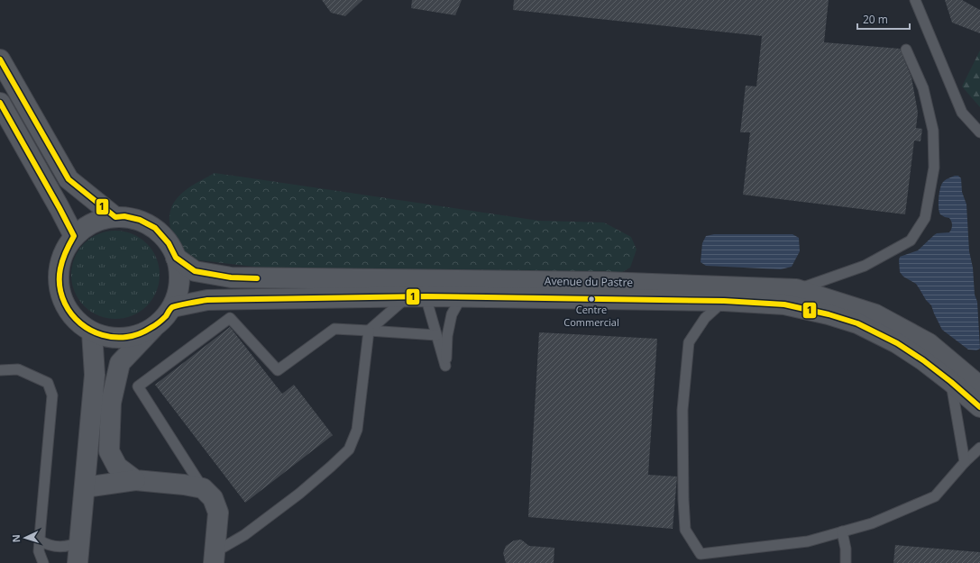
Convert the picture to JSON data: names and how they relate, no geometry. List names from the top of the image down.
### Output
{
  "streets": {
    "street": ["Avenue du Pastre"]
  },
  "places": ["Centre Commercial"],
  "lines": ["transit line 1"],
  "scale_bar": "20 m",
  "north": "left"
}
